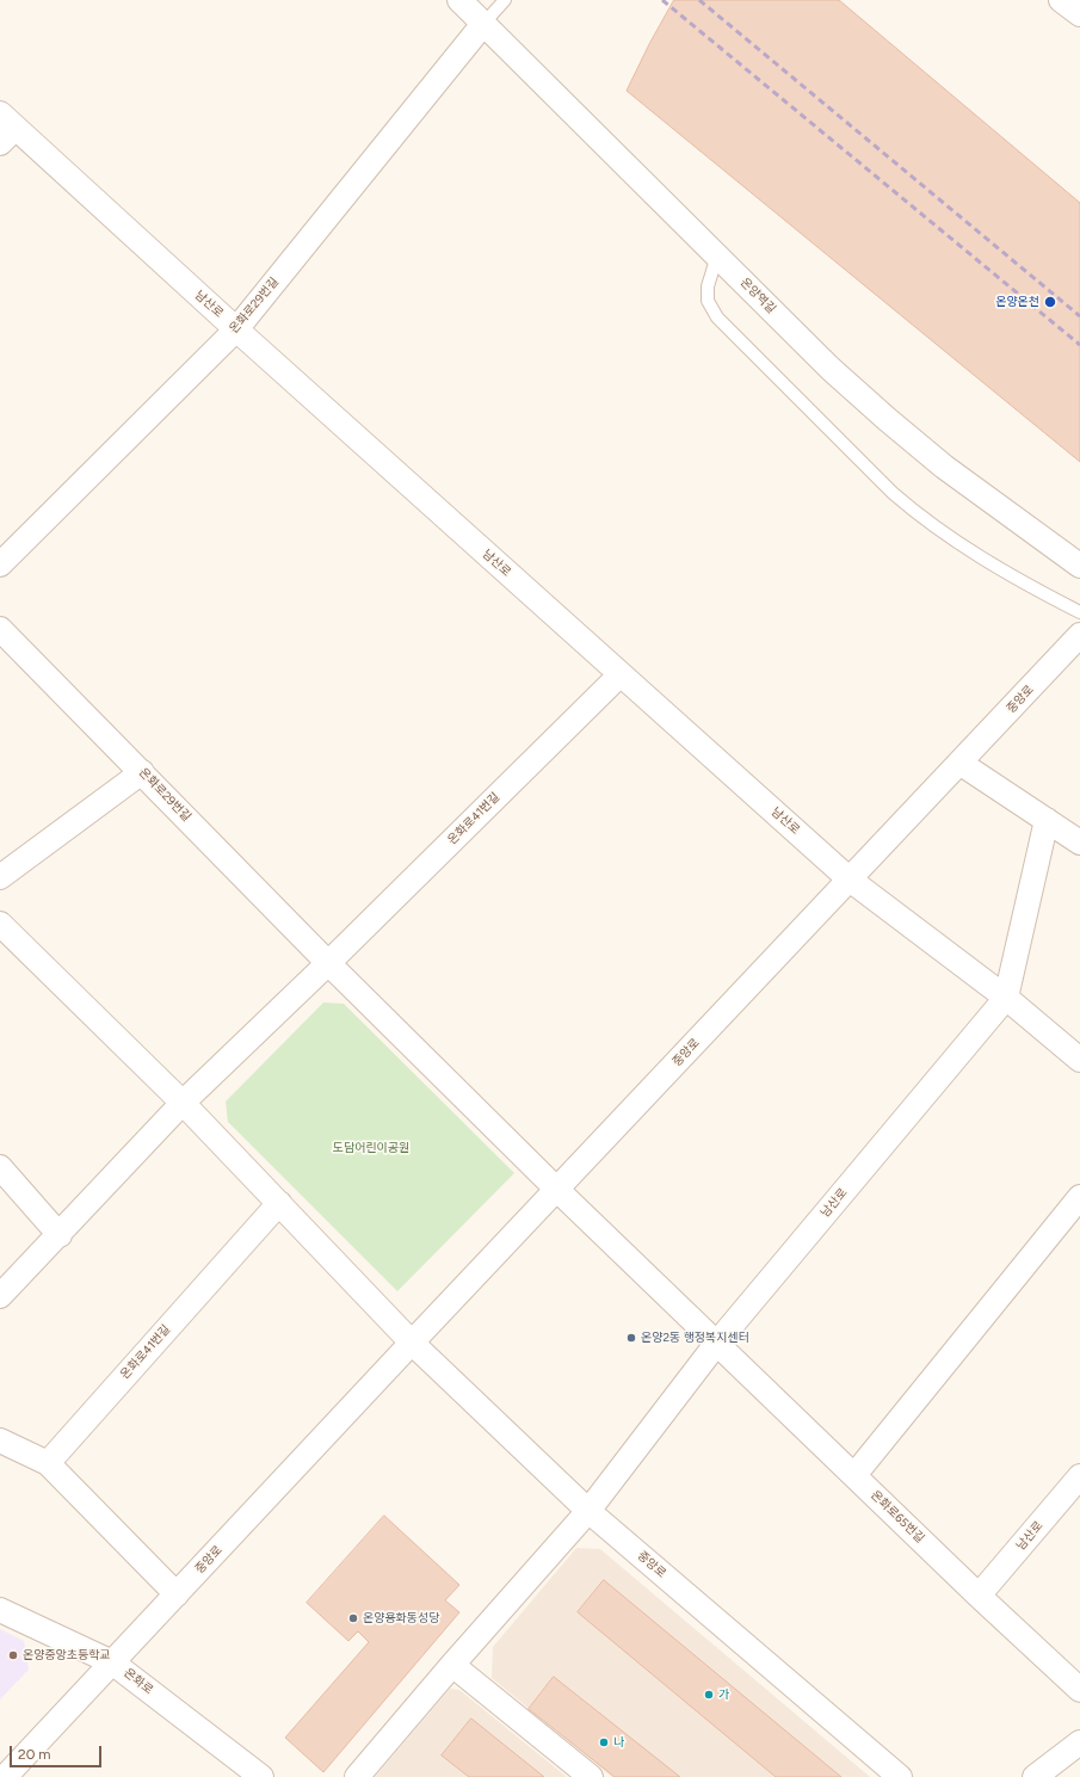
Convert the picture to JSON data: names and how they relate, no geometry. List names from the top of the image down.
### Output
{
  "streets": {
    "street": [
      "온양역길",
      "남산로",
      "온화로29번길",
      "중앙로",
      "온화로41번길",
      "온화로65번길",
      "온화로"
    ]
  },
  "crossings": [
    ["온양역길", "온화로29번길"],
    ["남산로", "온화로29번길"],
    ["남산로", "중앙로"],
    ["남산로", "온화로41번길"],
    ["남산로", "온화로65번길"],
    ["온화로29번길", "온화로41번길"],
    ["중앙로", "온화로65번길"],
    ["중앙로", "온화로"]
  ],
  "parks": ["도담어린이공원"],
  "places": [
    "온양온천",
    "온양2동 행정복지센터",
    "온양용화동성당",
    "온양중앙초등학교",
    "가",
    "나"
  ],
  "scale_bar": "20 m"
}
